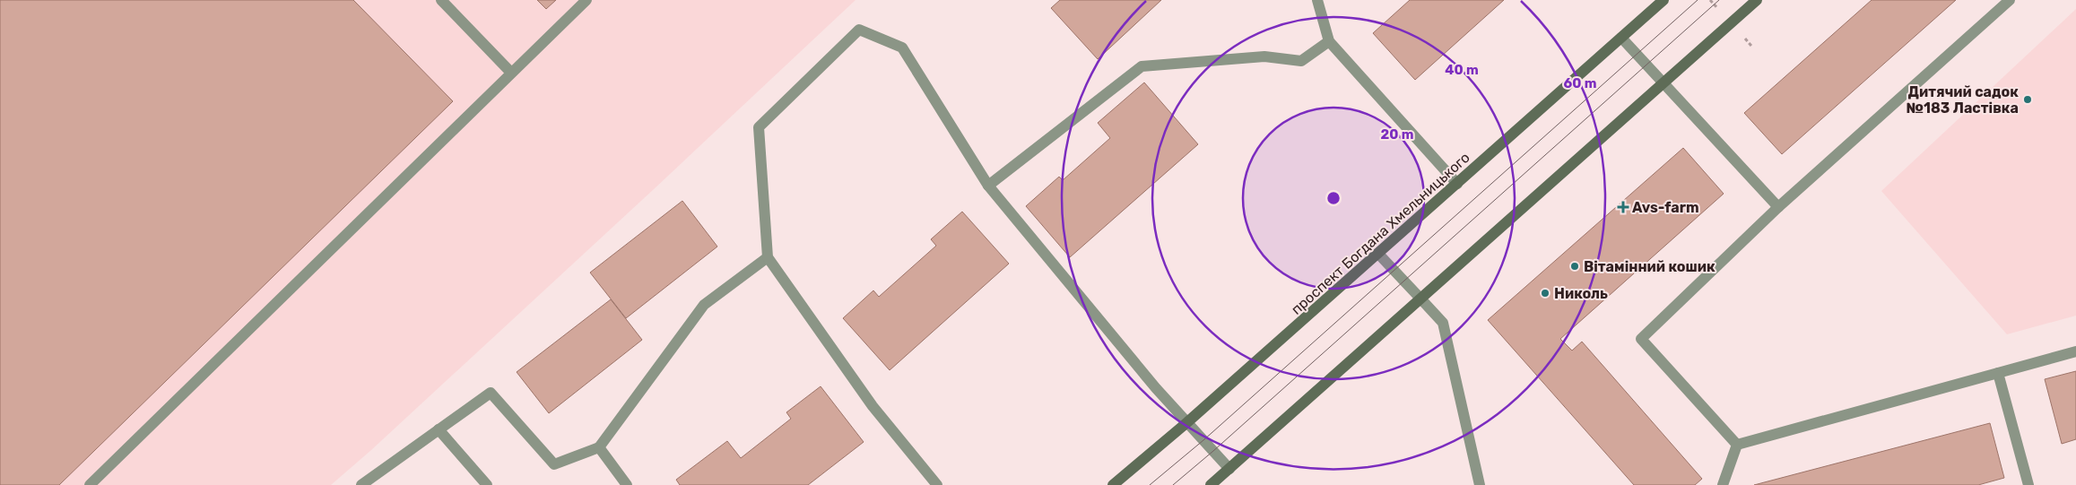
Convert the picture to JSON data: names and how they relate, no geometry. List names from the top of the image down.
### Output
{
  "streets": {
    "main road": ["проспект Богдана Хмельницького"]
  },
  "places": {
    "other": ["Дитячий садок №183 Ластівка", "Вітамінний кошик", "Николь"],
    "health": ["Avs-farm"]
  },
  "rings": ["40 m", "60 m", "20 m"]
}
